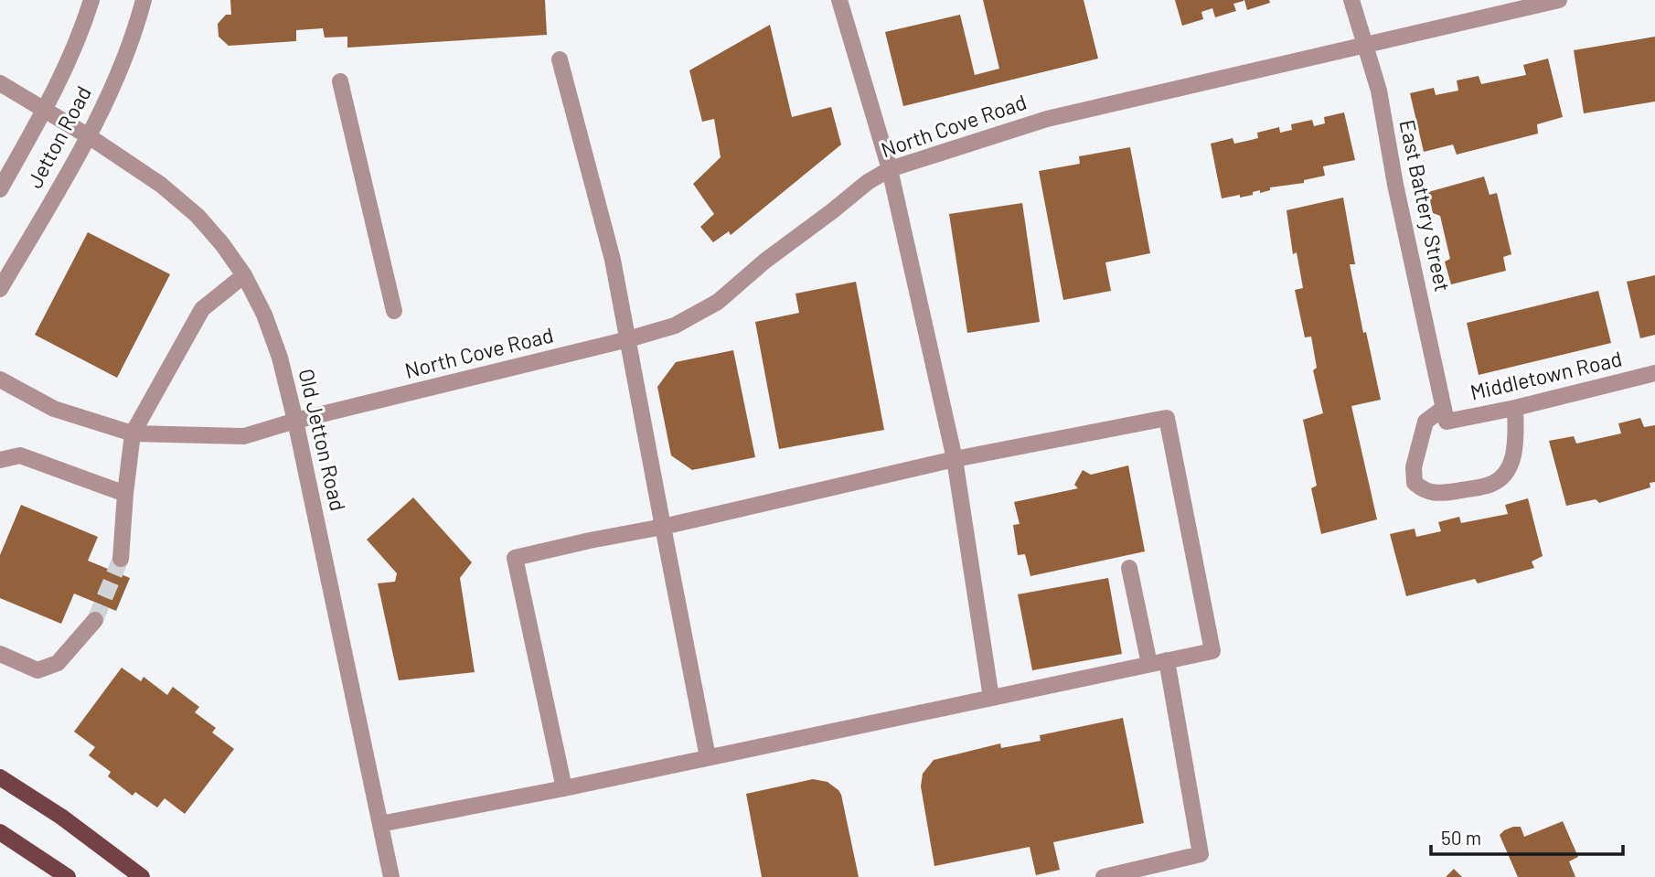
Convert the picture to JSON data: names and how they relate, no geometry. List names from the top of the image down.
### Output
{
  "streets": {
    "street": [
      "North Cove Road",
      "Jetton Road",
      "East Battery Street",
      "Middletown Road",
      "Old Jetton Road"
    ]
  },
  "crossings": [
    ["North Cove Road", "East Battery Street"],
    ["North Cove Road", "Old Jetton Road"],
    ["Jetton Road", "Old Jetton Road"],
    ["East Battery Street", "Middletown Road"]
  ],
  "scale_bar": "50 m"
}
